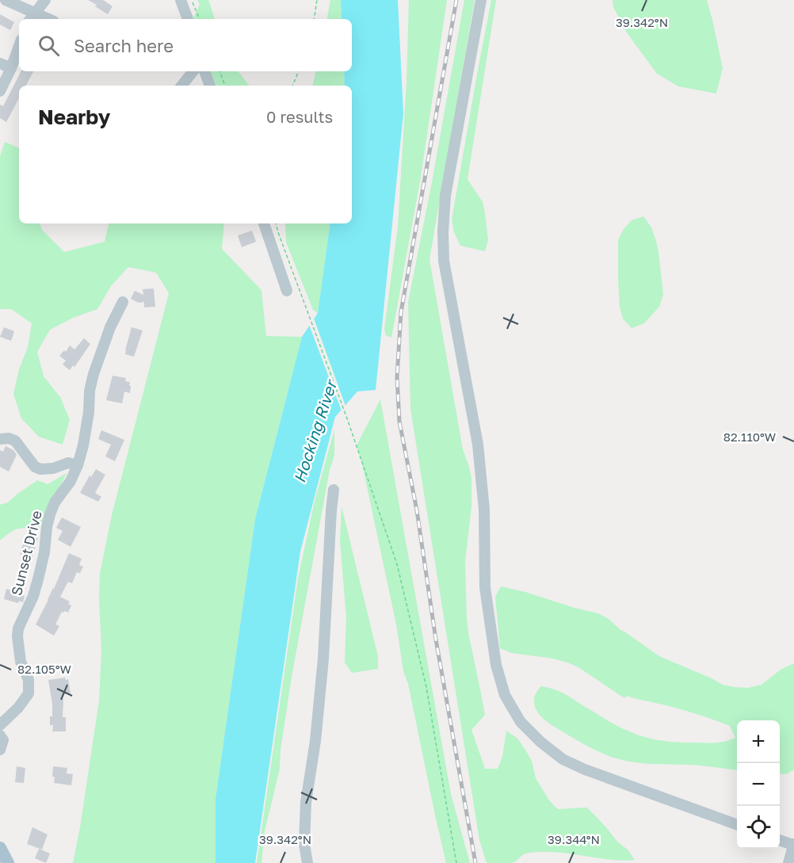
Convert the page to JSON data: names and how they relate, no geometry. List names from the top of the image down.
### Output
{
  "streets": {
    "street": ["Sunset Drive"]
  },
  "water": ["Hocking River"],
  "page": {
    "search": "Search here",
    "heading": ["Nearby", "0 results"],
    "map_buttons": ["+", "−"]
  },
  "coordinates": [
    "39.342°N",
    "82.110°W",
    "82.105°W",
    "39.344°N"
  ]
}
